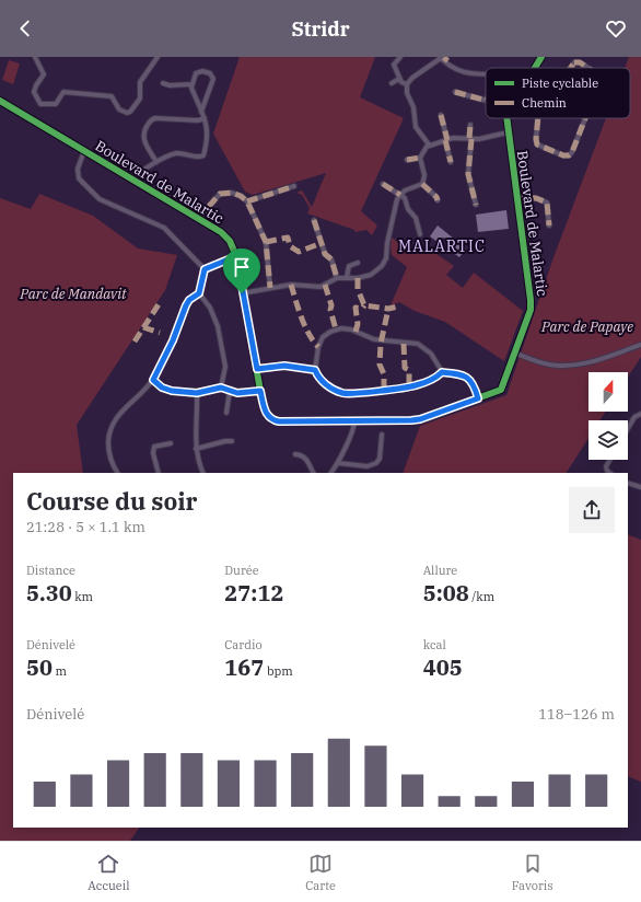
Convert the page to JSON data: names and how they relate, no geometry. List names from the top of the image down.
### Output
{
  "streets": {
    "street": ["Boulevard de Malartic"]
  },
  "districts": ["MALARTIC"],
  "parks": ["Parc de Mandavit", "Parc de Papaye"],
  "legend": ["Piste cyclable", "Chemin"],
  "north": "top",
  "page": {
    "header": "Stridr",
    "heading": ["Course du soir", "21:28 · 5 × 1.1 km"],
    "stats": [
      ["Distance", "5.30 km"],
      ["Durée", "27:12"],
      ["Allure", "5:08 /km"],
      ["Dénivelé", "50 m"],
      ["Cardio", "167 bpm"],
      ["kcal", "405"]
    ],
    "chart": ["Dénivelé", "118–126 m"],
    "tabs": ["Accueil", "Carte", "Favoris"]
  }
}
